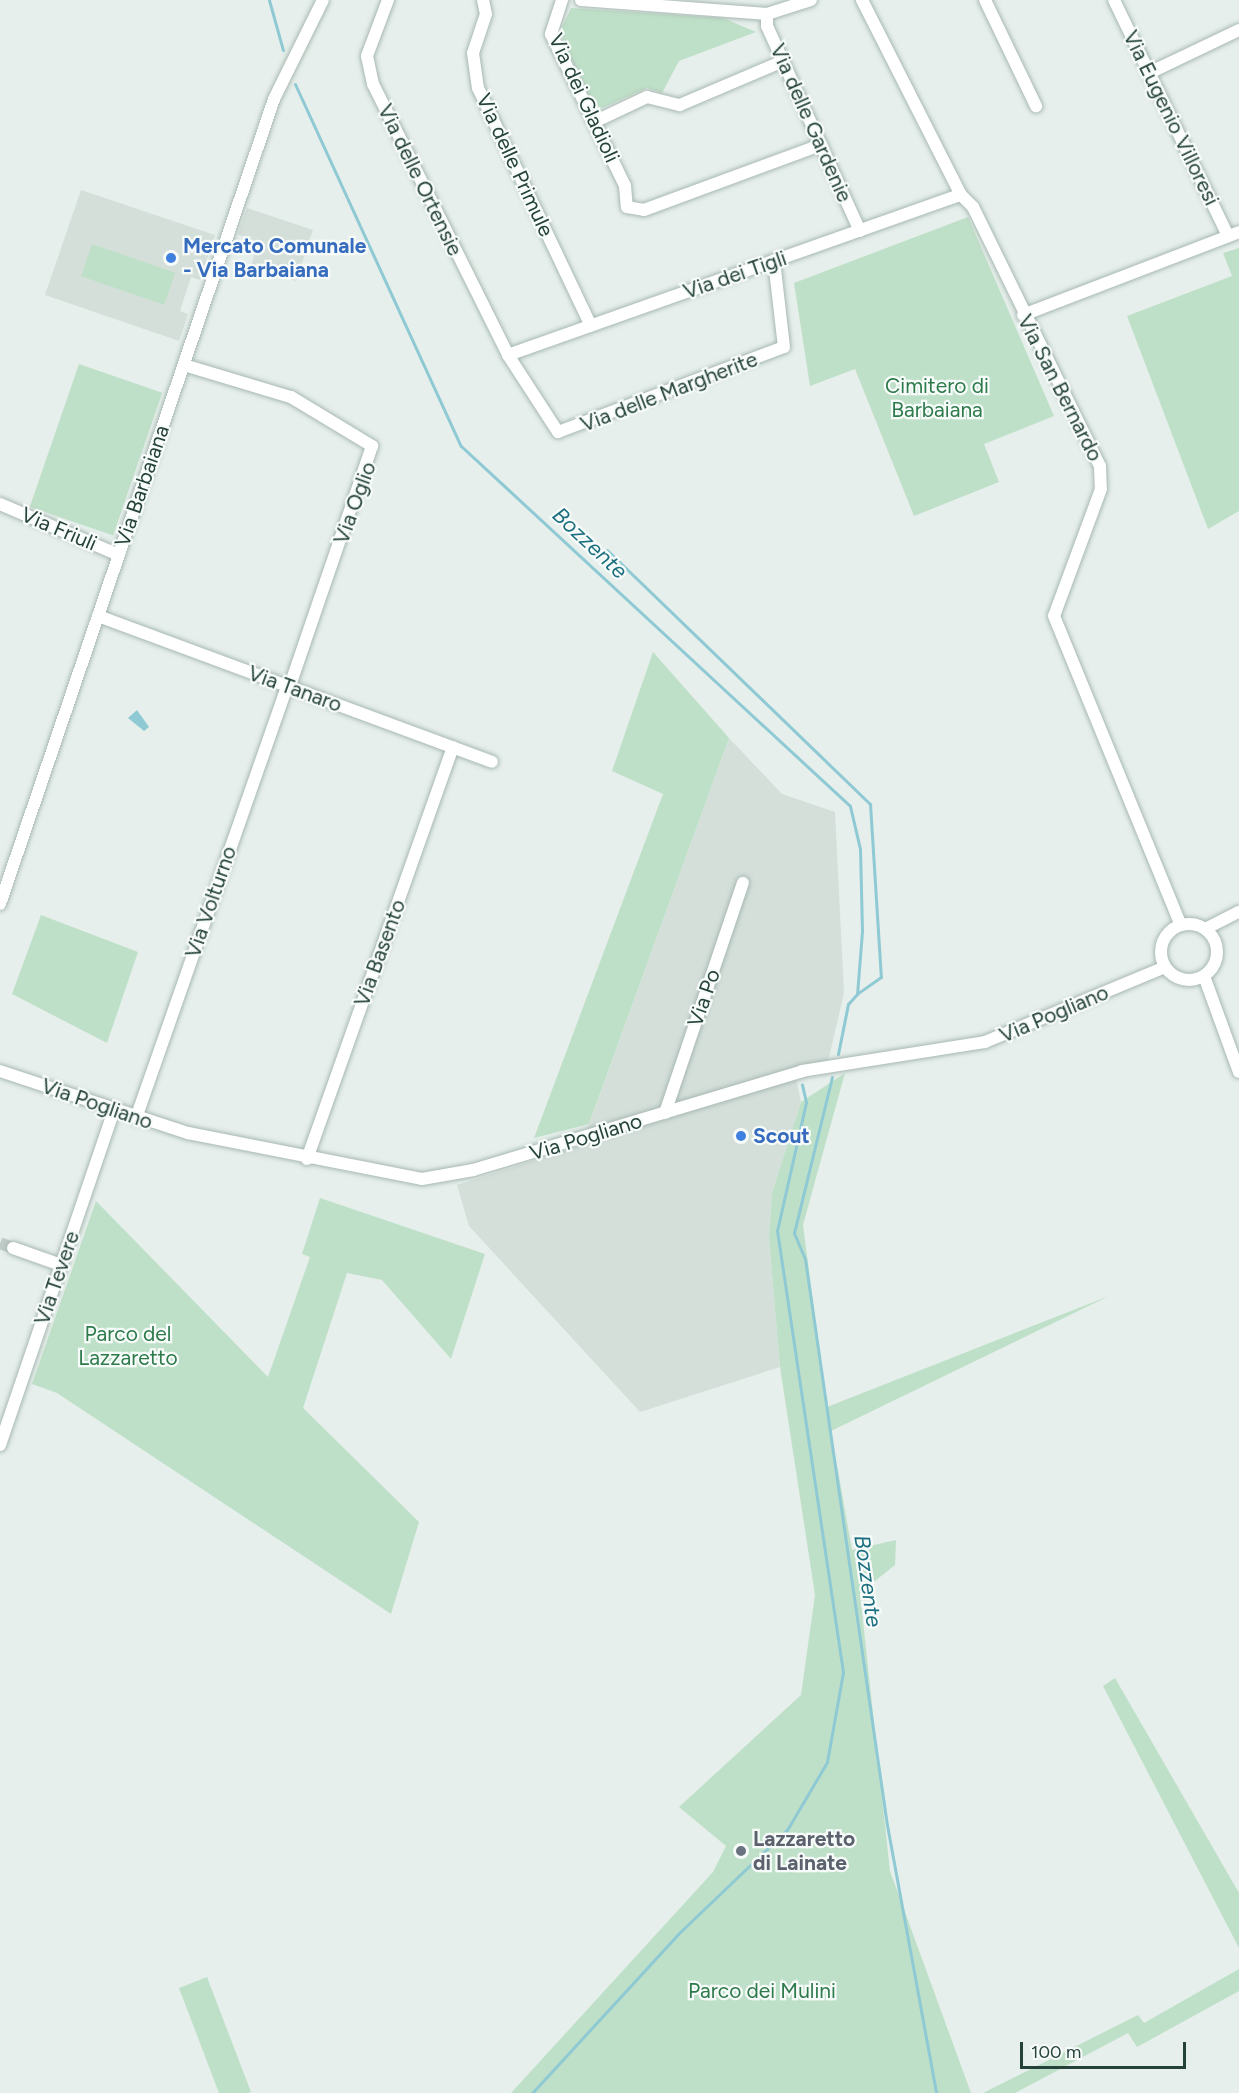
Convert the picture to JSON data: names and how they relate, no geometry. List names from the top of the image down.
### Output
{
  "streets": {
    "street": [
      "Via dei Gladioli",
      "Via Eugenio Villoresi",
      "Via delle Gardenie",
      "Via delle Primule",
      "Via delle Ortensie",
      "Via dei Tigli",
      "Via San Bernardo",
      "Via delle Margherite",
      "Via Barbaiana",
      "Via Oglio",
      "Via Friuli",
      "Via Tanaro",
      "Via Volturno",
      "Via Basento",
      "Via Po",
      "Via Pogliano",
      "Via Tevere"
    ]
  },
  "crossings": [
    ["Via dei Gladioli", "Via delle Gardenie"],
    ["Via delle Gardenie", "Via dei Tigli"],
    ["Via delle Primule", "Via dei Tigli"],
    ["Via delle Ortensie", "Via dei Tigli"],
    ["Via delle Ortensie", "Via delle Margherite"],
    ["Via dei Tigli", "Via San Bernardo"],
    ["Via dei Tigli", "Via delle Margherite"],
    ["Via San Bernardo", "Via Pogliano"],
    ["Via Barbaiana", "Via Oglio"],
    ["Via Barbaiana", "Via Friuli"],
    ["Via Barbaiana", "Via Tanaro"],
    ["Via Oglio", "Via Tanaro"],
    ["Via Oglio", "Via Volturno"],
    ["Via Tanaro", "Via Volturno"],
    ["Via Tanaro", "Via Basento"],
    ["Via Volturno", "Via Pogliano"],
    ["Via Basento", "Via Pogliano"],
    ["Via Po", "Via Pogliano"],
    ["Via Pogliano", "Via Tevere"]
  ],
  "water": ["Bozzente"],
  "parks": ["Cimitero di Barbaiana", "Parco del Lazzaretto", "Parco dei Mulini"],
  "places": ["Mercato Comunale - Via Barbaiana", "Scout", "Lazzaretto di Lainate"],
  "scale_bar": "100 m"
}
